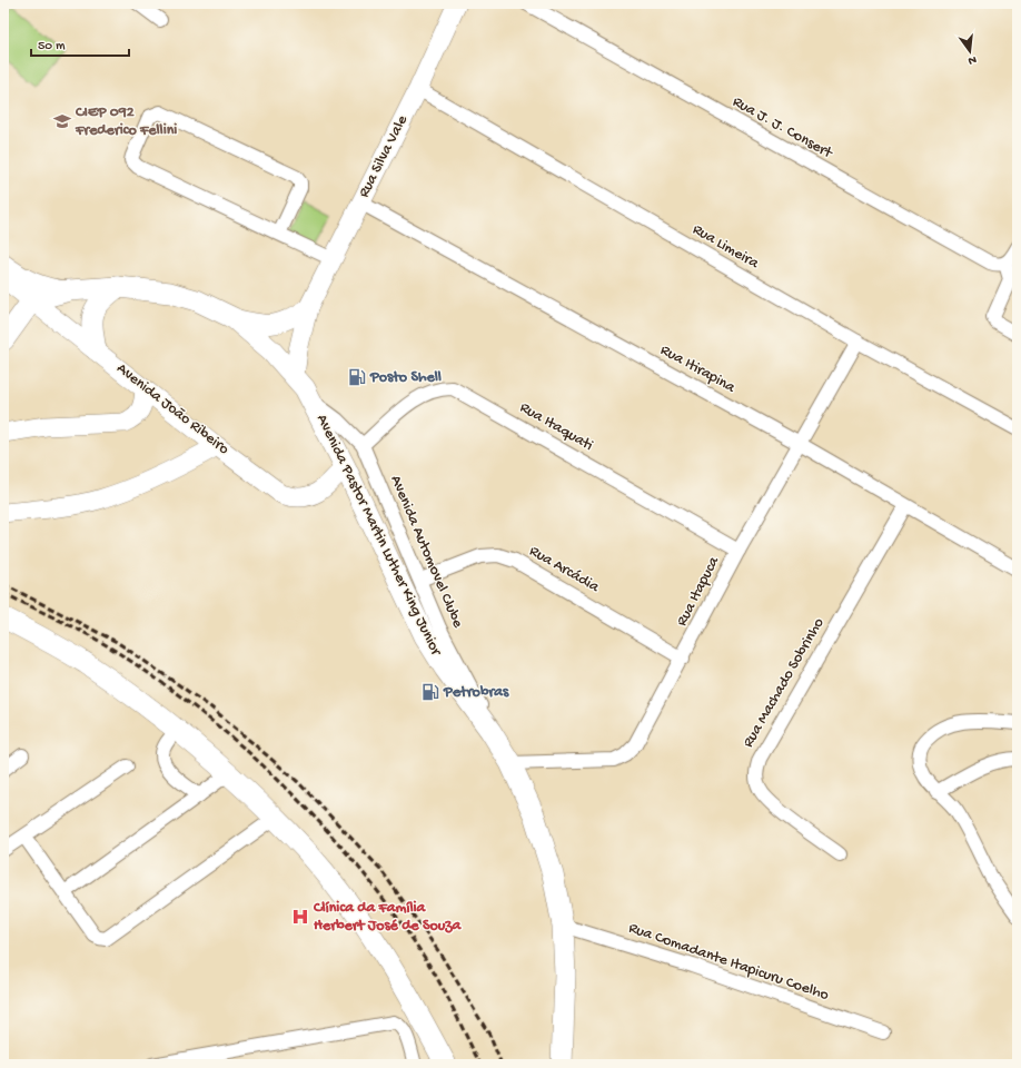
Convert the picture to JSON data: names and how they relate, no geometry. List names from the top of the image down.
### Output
{
  "streets": {
    "main road": ["Rua Silva Vale", "Avenida João Ribeiro", "Avenida Pastor Martin Luther King Junior"],
    "street": [
      "Rua J. J. Consert",
      "Rua Limeira",
      "Rua Itirapina",
      "Rua Itaquati",
      "Avenida Automovel Clube",
      "Rua Arcádia",
      "Rua Itapuca",
      "Rua Machado Sobrinho",
      "Rua Comadante Itapicuru Coelho"
    ]
  },
  "crossings": [
    ["Rua Silva Vale", "Rua Limeira"],
    ["Rua Silva Vale", "Rua Itirapina"],
    ["Rua Silva Vale", "Avenida Pastor Martin Luther King Junior"],
    ["Rua Limeira", "Rua Itapuca"],
    ["Rua Itirapina", "Rua Itapuca"],
    ["Rua Itirapina", "Rua Machado Sobrinho"],
    ["Avenida João Ribeiro", "Avenida Pastor Martin Luther King Junior"],
    ["Rua Itaquati", "Avenida Automovel Clube"],
    ["Rua Itaquati", "Rua Itapuca"],
    ["Avenida Pastor Martin Luther King Junior", "Avenida Automovel Clube"],
    ["Avenida Pastor Martin Luther King Junior", "Rua Itapuca"],
    ["Avenida Pastor Martin Luther King Junior", "Rua Comadante Itapicuru Coelho"],
    ["Avenida Automovel Clube", "Rua Arcádia"],
    ["Rua Arcádia", "Rua Itapuca"]
  ],
  "places": {
    "school or university": ["CIEP 092 Frederico Fellini"],
    "fuel station": ["Posto Shell", "Petrobras"],
    "hospital": ["Clínica da Família Herbert José de Souza"]
  },
  "scale_bar": "50 m",
  "north": "bottom"
}
